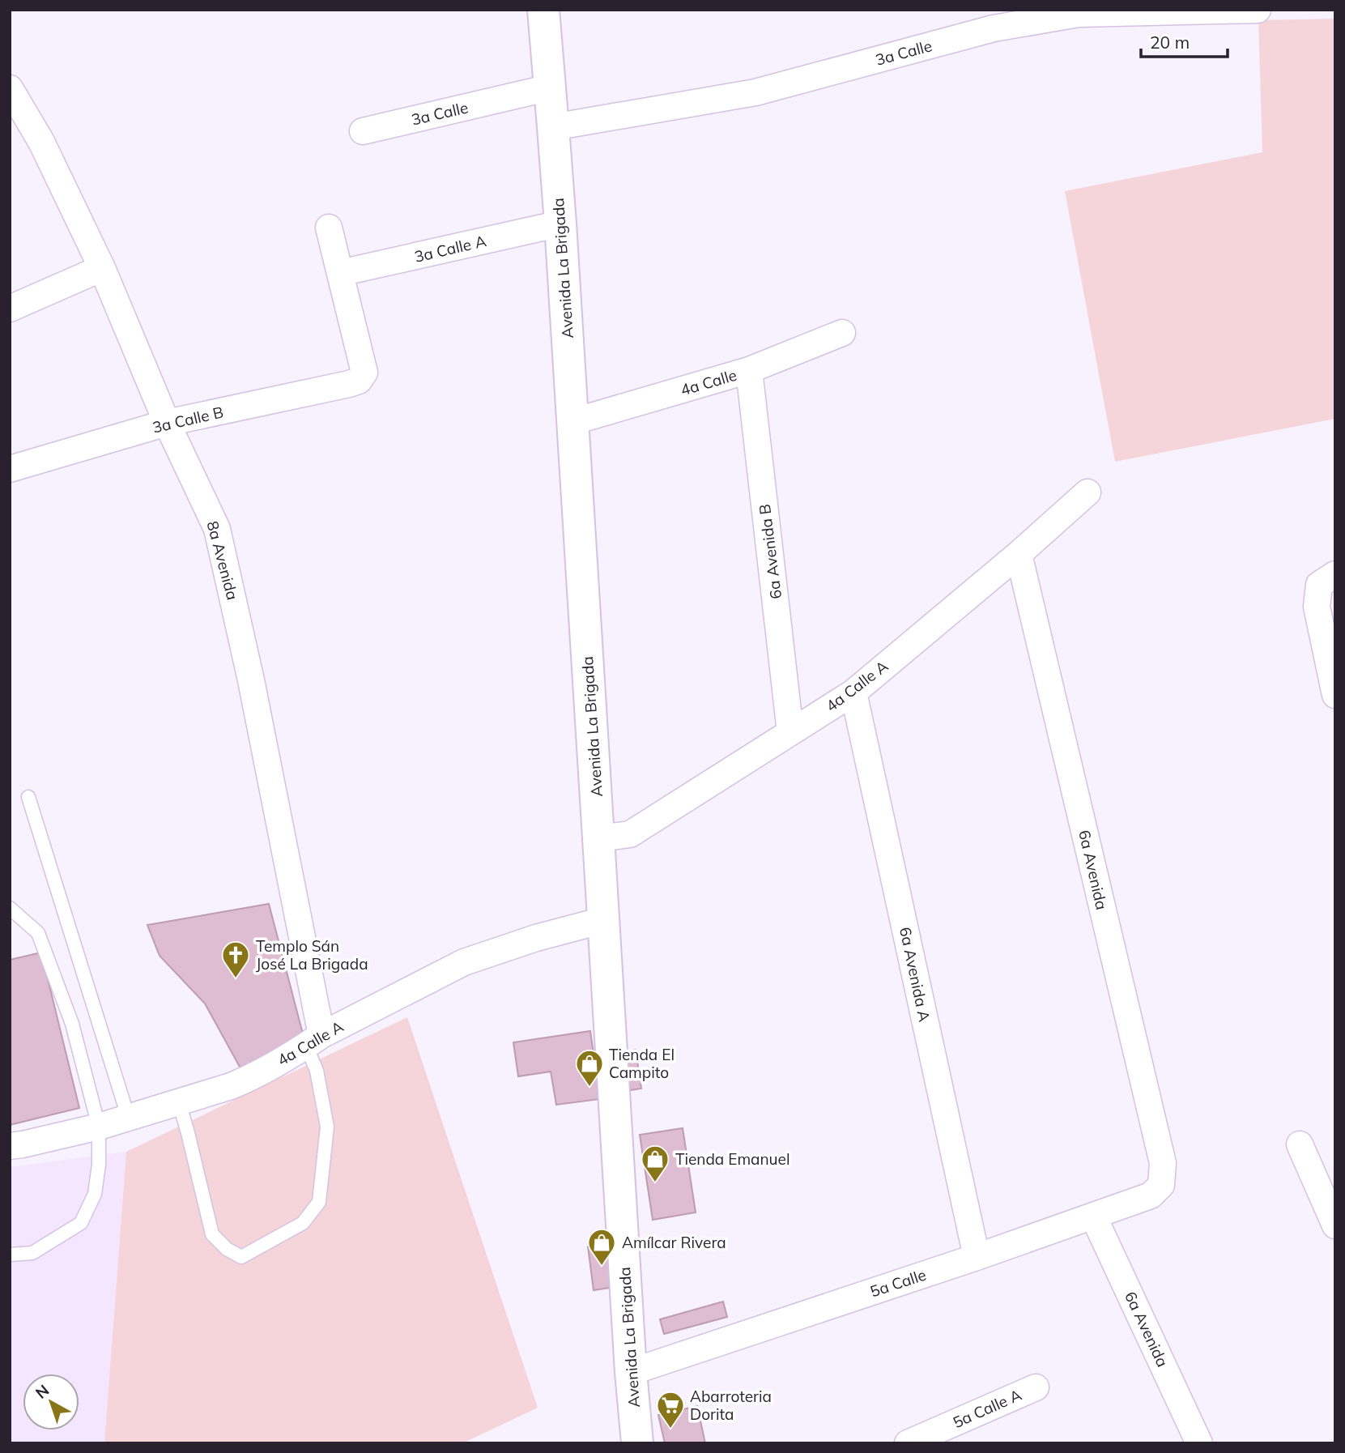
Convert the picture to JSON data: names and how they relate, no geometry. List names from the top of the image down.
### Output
{
  "streets": {
    "main road": ["Avenida La Brigada"],
    "street": [
      "3a Calle",
      "3a Calle A",
      "4a Calle",
      "3a Calle B",
      "6a Avenida B",
      "8a Avenida",
      "4a Calle A",
      "6a Avenida",
      "6a Avenida A",
      "5a Calle",
      "5a Calle A"
    ]
  },
  "crossings": [
    ["3a Calle", "Avenida La Brigada"],
    ["3a Calle A", "Avenida La Brigada"],
    ["3a Calle A", "3a Calle B"],
    ["Avenida La Brigada", "4a Calle"],
    ["Avenida La Brigada", "4a Calle A"],
    ["Avenida La Brigada", "5a Calle"],
    ["4a Calle", "6a Avenida B"],
    ["3a Calle B", "8a Avenida"],
    ["6a Avenida B", "4a Calle A"],
    ["8a Avenida", "4a Calle A"],
    ["4a Calle A", "6a Avenida"],
    ["4a Calle A", "6a Avenida A"],
    ["6a Avenida", "5a Calle"],
    ["6a Avenida A", "5a Calle"]
  ],
  "places": {
    "church": ["Templo Sán José La Brigada"],
    "shop": ["Tienda El Campito", "Tienda Emanuel", "Amílcar Rivera"],
    "supermarket": ["Abarroteria Dorita"]
  },
  "scale_bar": "20 m",
  "north": "top left"
}
